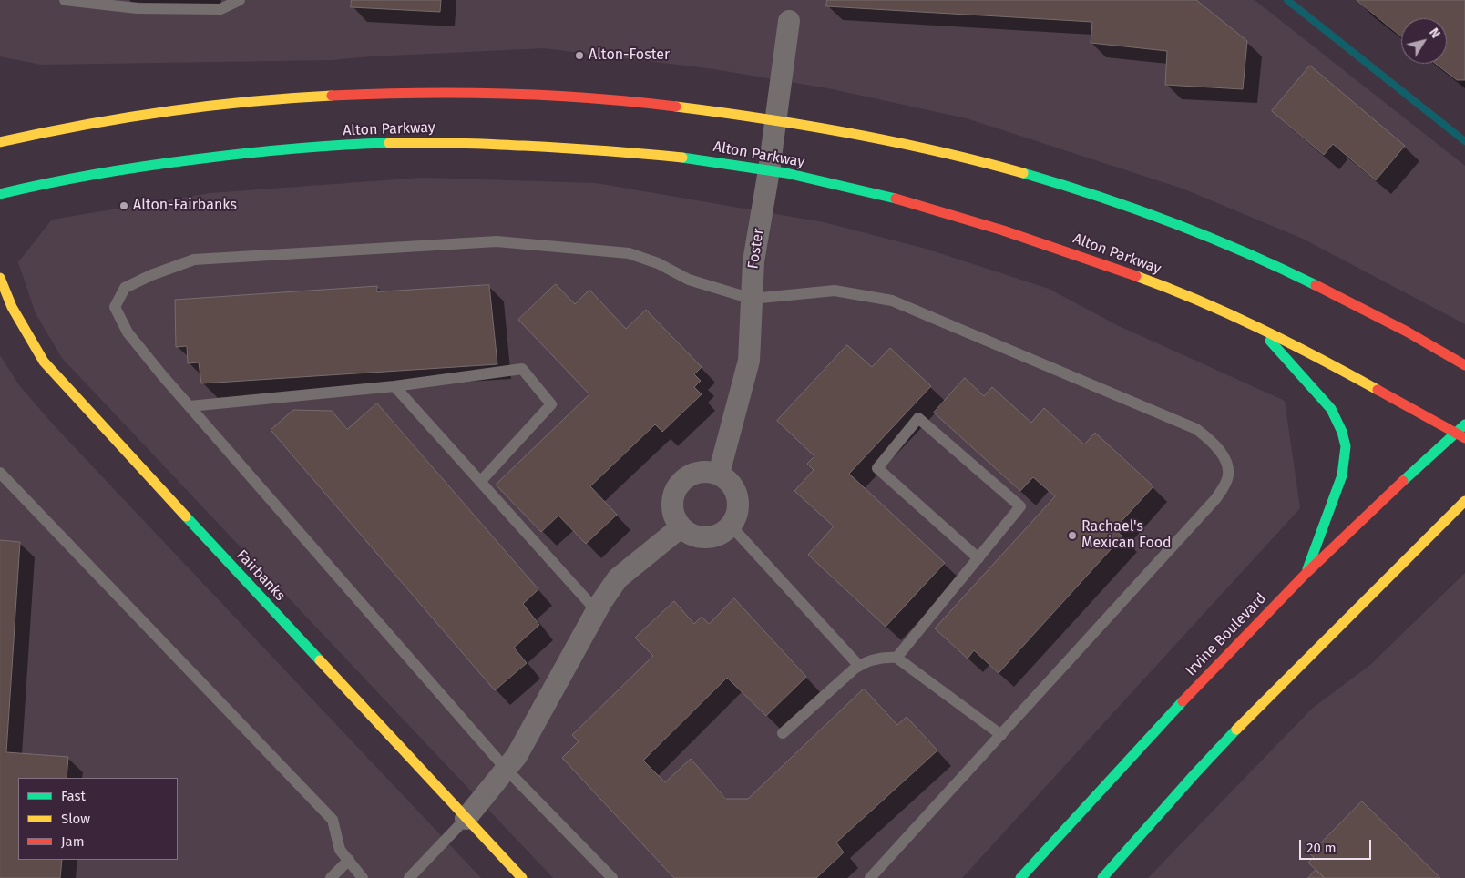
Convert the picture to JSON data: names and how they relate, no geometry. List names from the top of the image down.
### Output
{
  "streets": {
    "main road": ["Alton Parkway", "Fairbanks", "Irvine Boulevard"],
    "street": ["Foster"]
  },
  "crossings": [
    ["Alton Parkway", "Foster"],
    ["Alton Parkway", "Irvine Boulevard"]
  ],
  "places": ["Alton-Foster", "Alton-Fairbanks", "Rachael's Mexican Food"],
  "legend": ["Fast", "Slow", "Jam"],
  "scale_bar": "20 m",
  "north": "top right"
}
